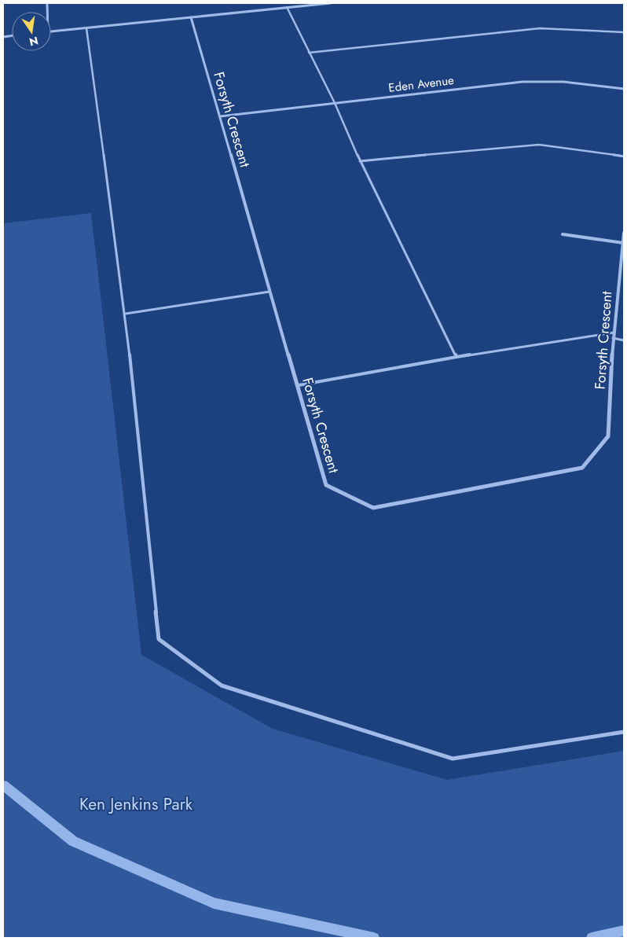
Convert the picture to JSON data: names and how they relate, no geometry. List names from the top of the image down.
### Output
{
  "streets": {
    "street": ["Eden Avenue", "Forsyth Crescent"]
  },
  "crossings": [
    ["Eden Avenue", "Forsyth Crescent"]
  ],
  "parks": ["Ken Jenkins Park"],
  "north": "bottom"
}
